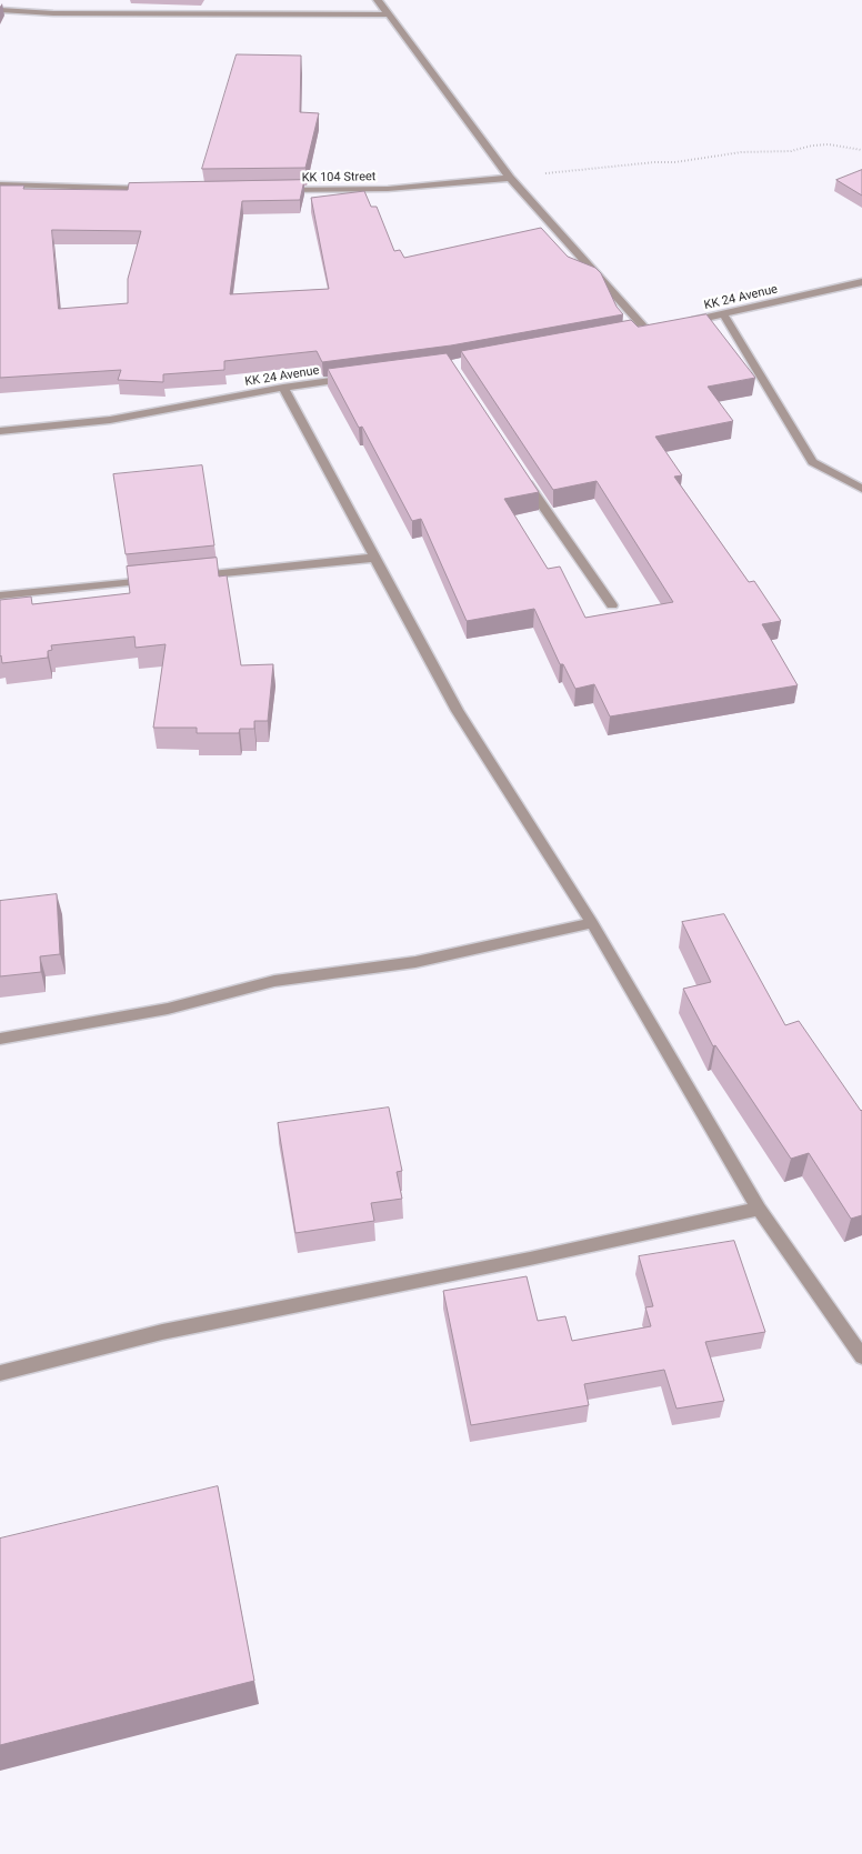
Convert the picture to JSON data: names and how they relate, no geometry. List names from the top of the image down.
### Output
{
  "streets": {
    "street": ["KK 104 Street", "KK 24 Avenue"]
  }
}
